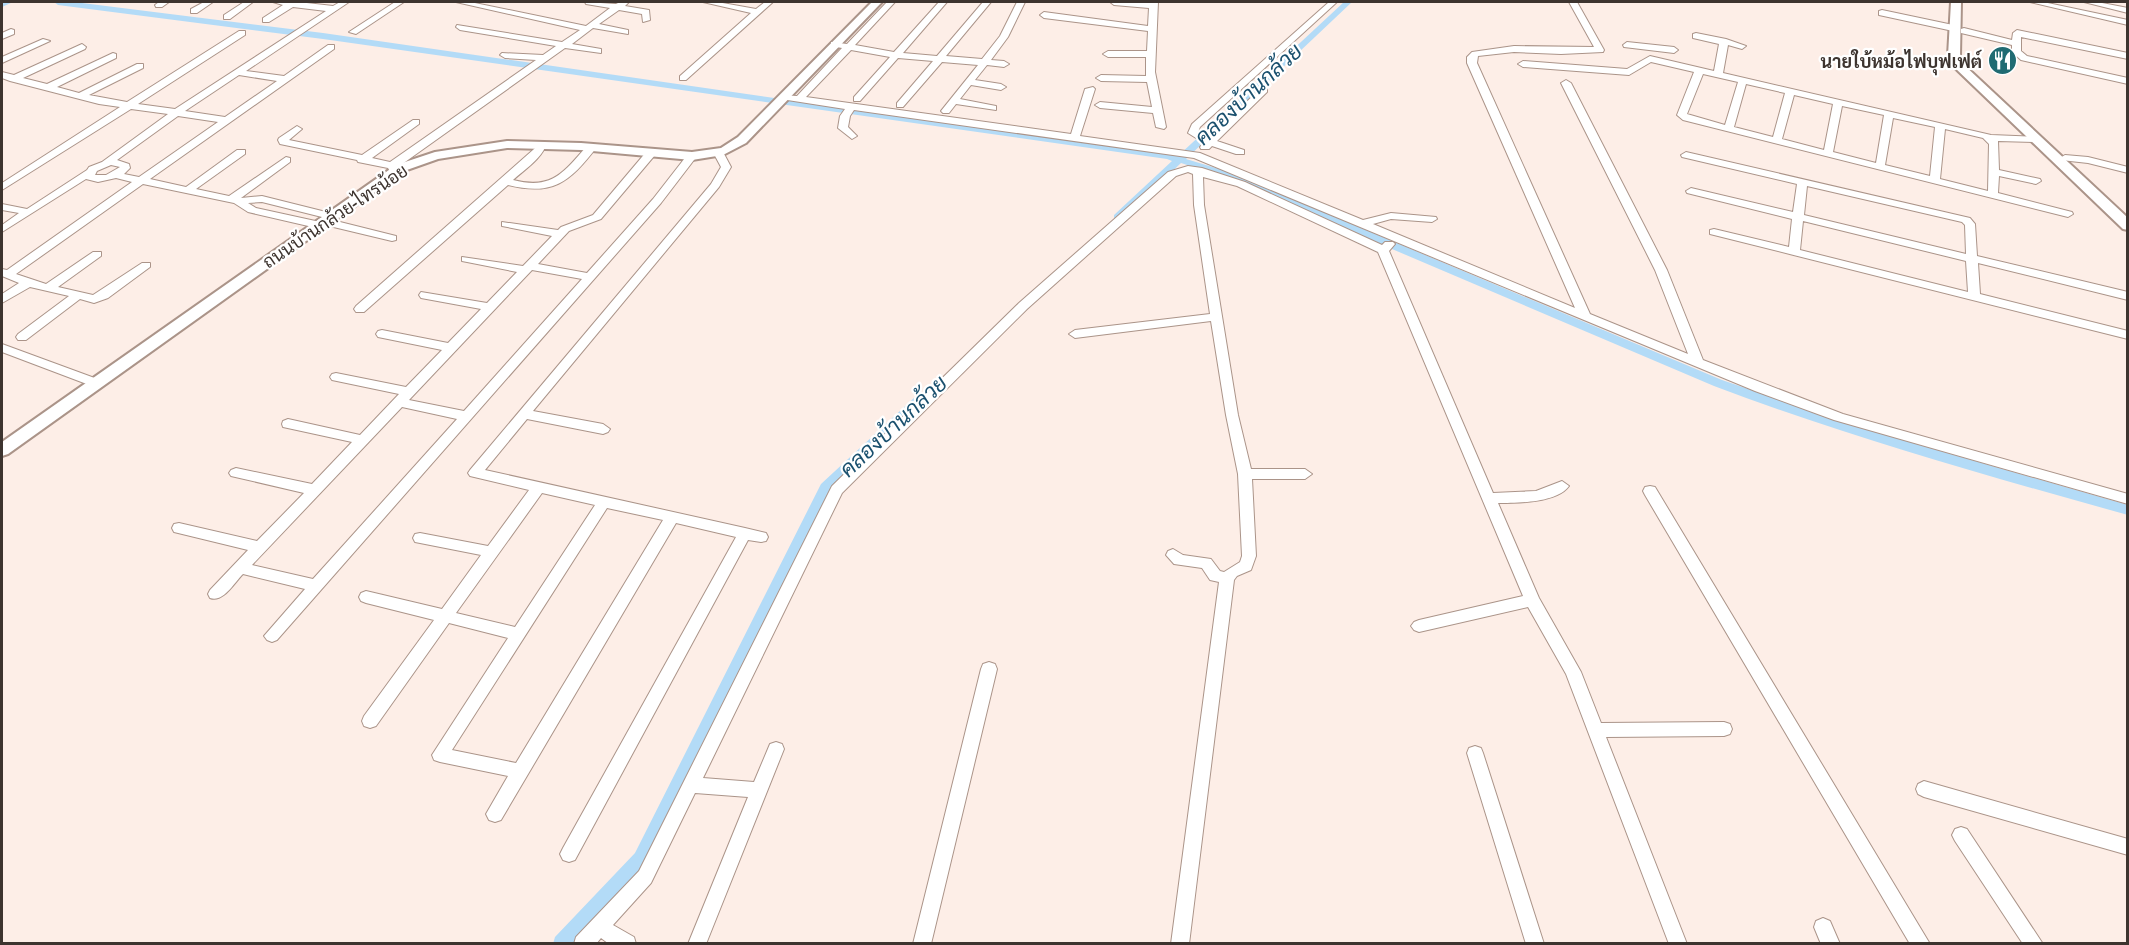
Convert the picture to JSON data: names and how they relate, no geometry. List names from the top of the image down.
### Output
{
  "streets": {
    "street": ["ถนนบ้านกล้วย-ไทรน้อย"]
  },
  "water": ["คลองบ้านกล้วย"],
  "places": {
    "restaurant": ["นายใบ้หม้อไฟบุฟเฟต์"]
  }
}
